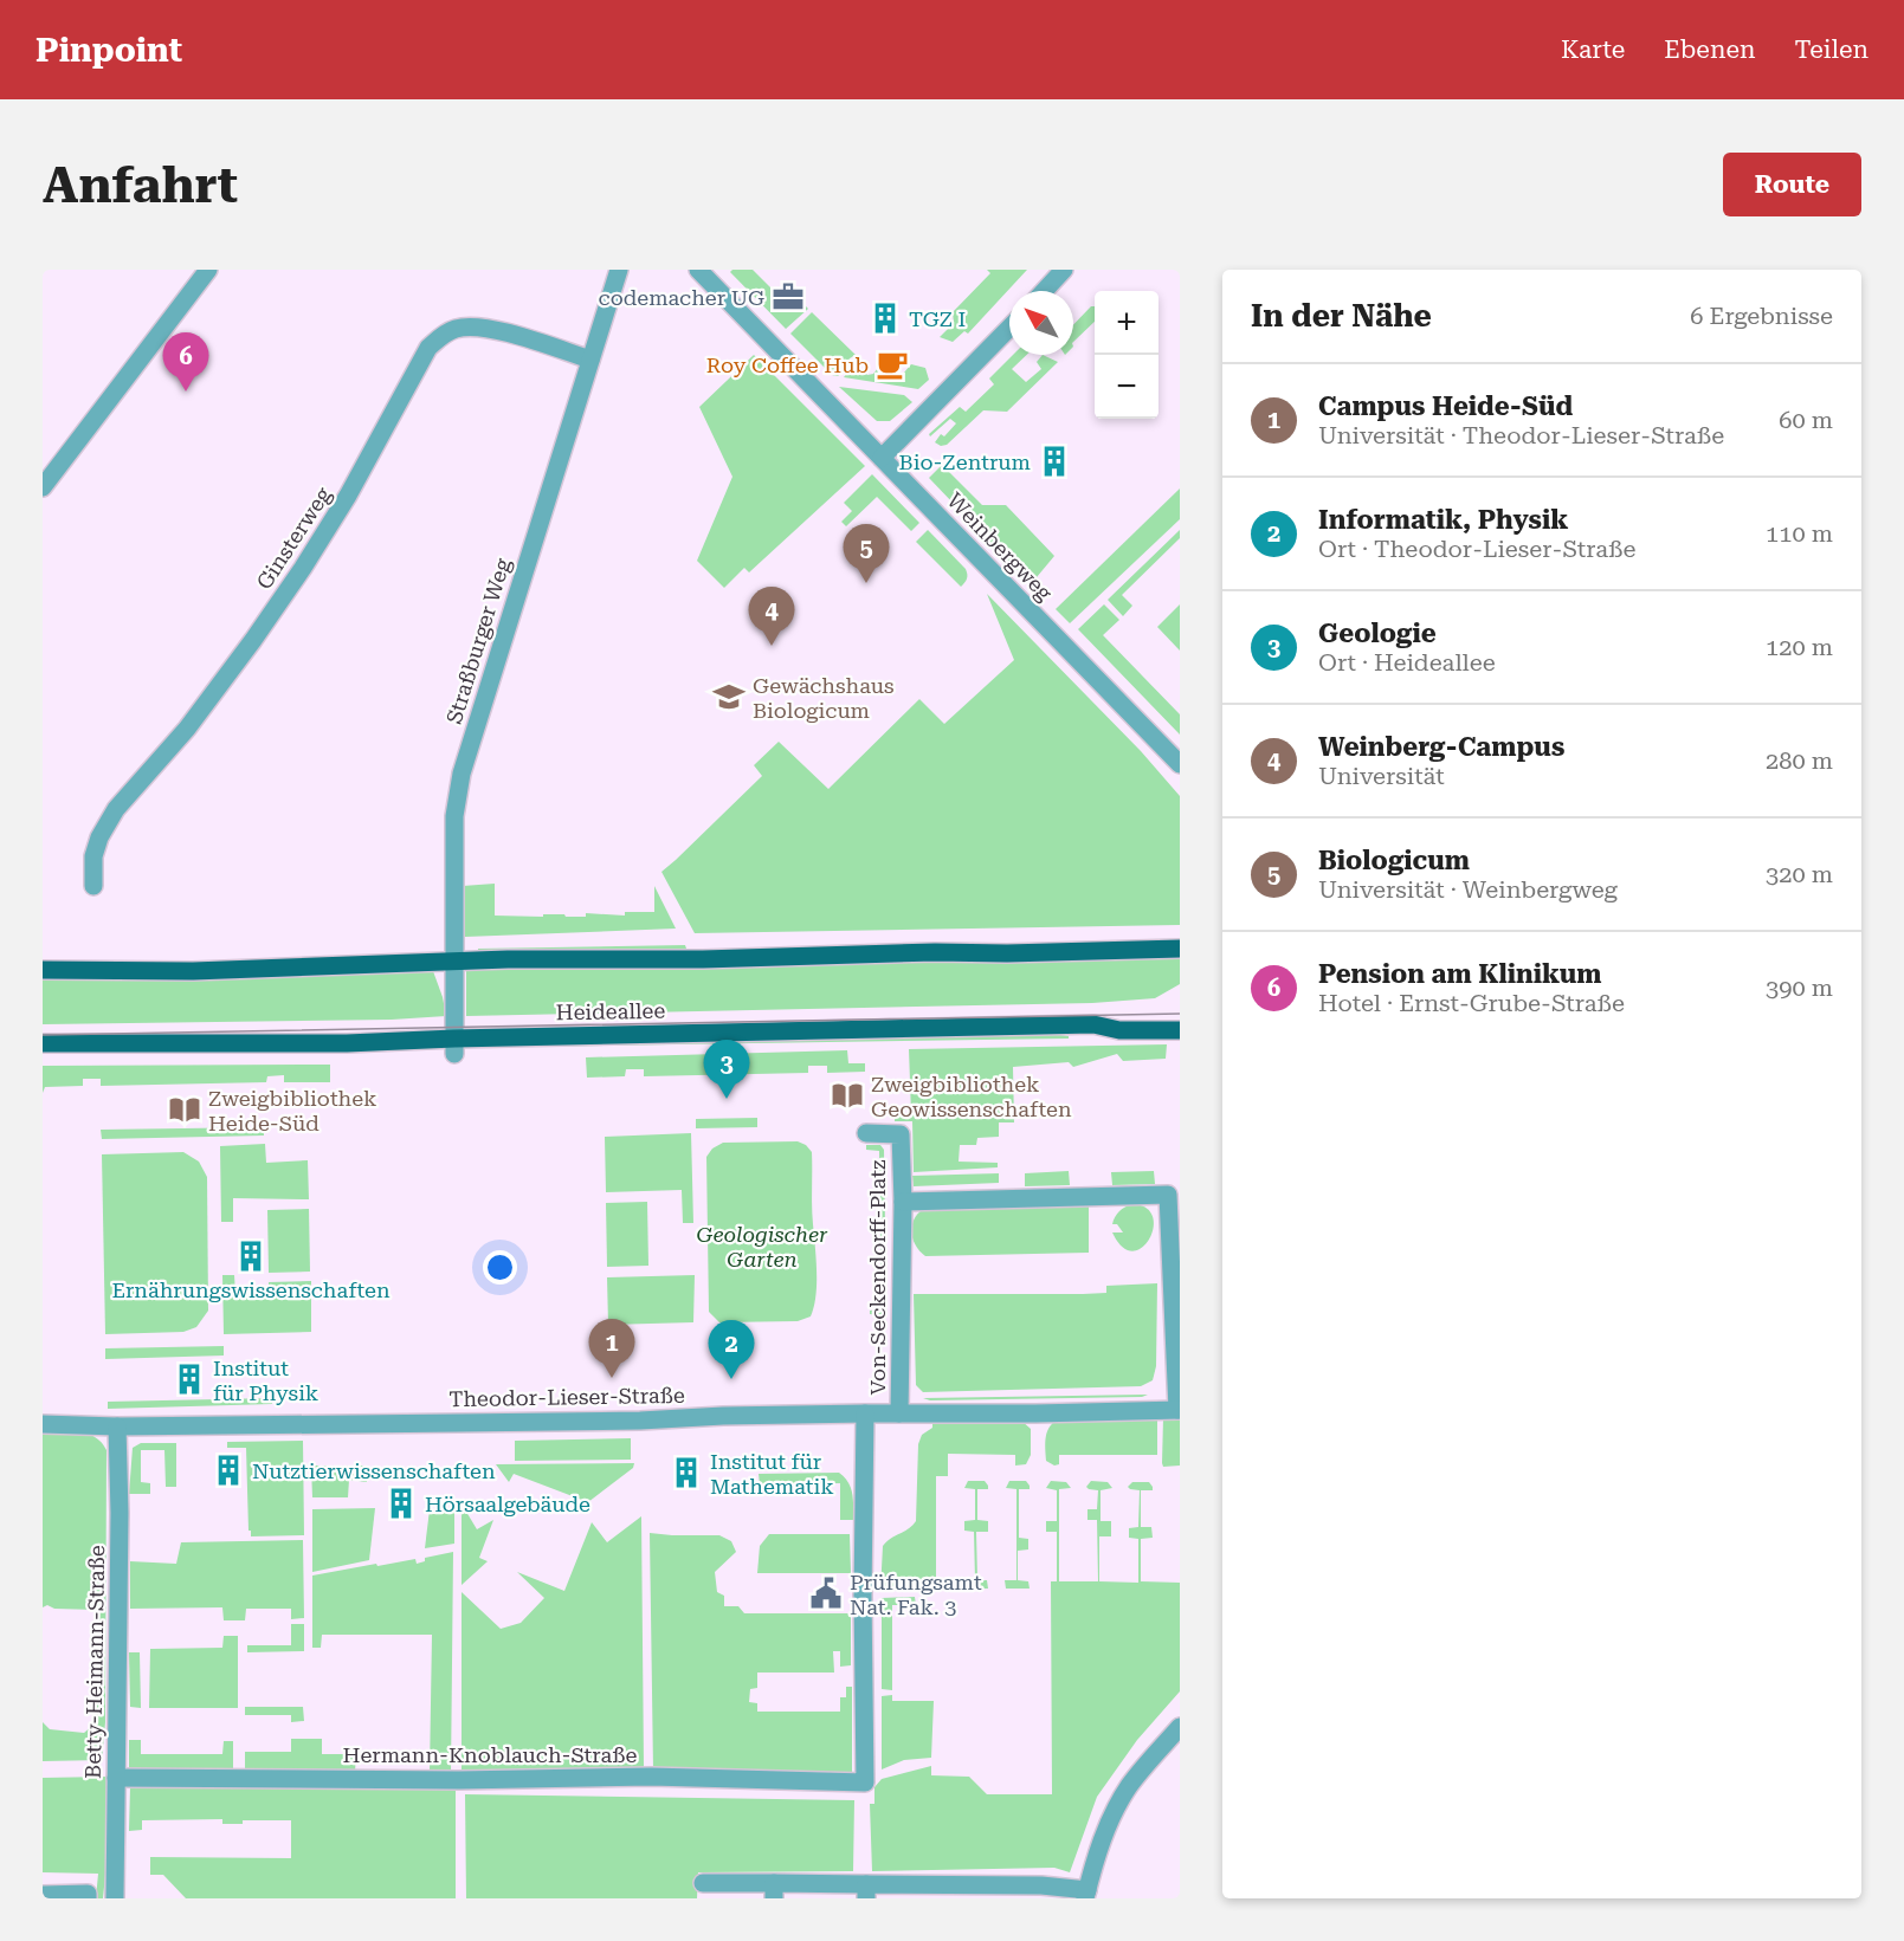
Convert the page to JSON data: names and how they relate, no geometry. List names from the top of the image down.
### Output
{
  "streets": {
    "main road": ["Heideallee"],
    "street": [
      "Ginsterweg",
      "Weinbergweg",
      "Straßburger Weg",
      "Von-Seckendorff-Platz",
      "Theodor-Lieser-Straße",
      "Betty-Heimann-Straße",
      "Hermann-Knoblauch-Straße"
    ]
  },
  "crossings": [
    ["Ginsterweg", "Straßburger Weg"],
    ["Straßburger Weg", "Heideallee"],
    ["Von-Seckendorff-Platz", "Theodor-Lieser-Straße"],
    ["Theodor-Lieser-Straße", "Betty-Heimann-Straße"],
    ["Theodor-Lieser-Straße", "Hermann-Knoblauch-Straße"],
    ["Betty-Heimann-Straße", "Hermann-Knoblauch-Straße"]
  ],
  "parks": ["Geologischer Garten"],
  "places": {
    "office": ["codemacher UG"],
    "building": [
      "TGZ I",
      "Bio-Zentrum",
      "Ernährungswissenschaften",
      "Institut für Physik",
      "Nutztierwissenschaften",
      "Institut für Mathematik",
      "Hörsaalgebäude"
    ],
    "cafe": ["Roy Coffee Hub"],
    "school or university": ["Gewächshaus Biologicum"],
    "library": ["Zweigbibliothek Geowissenschaften", "Zweigbibliothek Heide-Süd"],
    "public building": ["Prüfungsamt Nat. Fak. 3"]
  },
  "north": "top left",
  "page": {
    "header": "Pinpoint",
    "nav": ["Karte", "Ebenen", "Teilen"],
    "buttons": "Route",
    "title": "Anfahrt",
    "heading": ["In der Nähe", "6 Ergebnisse"],
    "map_buttons": ["+", "−"],
    "pins": [
      "6",
      "5",
      "4",
      "3",
      "1",
      "2"
    ],
    "list": [
      {
        "mark": "1",
        "name": "Campus Heide-Süd",
        "note": "Universität · Theodor-Lieser-Straße",
        "value": "60 m"
      },
      {
        "mark": "2",
        "name": "Informatik, Physik",
        "note": "Ort · Theodor-Lieser-Straße",
        "value": "110 m"
      },
      {
        "mark": "3",
        "name": "Geologie",
        "note": "Ort · Heideallee",
        "value": "120 m"
      },
      {
        "mark": "4",
        "name": "Weinberg-Campus",
        "note": "Universität",
        "value": "280 m"
      },
      {
        "mark": "5",
        "name": "Biologicum",
        "note": "Universität · Weinbergweg",
        "value": "320 m"
      },
      {
        "mark": "6",
        "name": "Pension am Klinikum",
        "note": "Hotel · Ernst-Grube-Straße",
        "value": "390 m"
      }
    ]
  }
}
